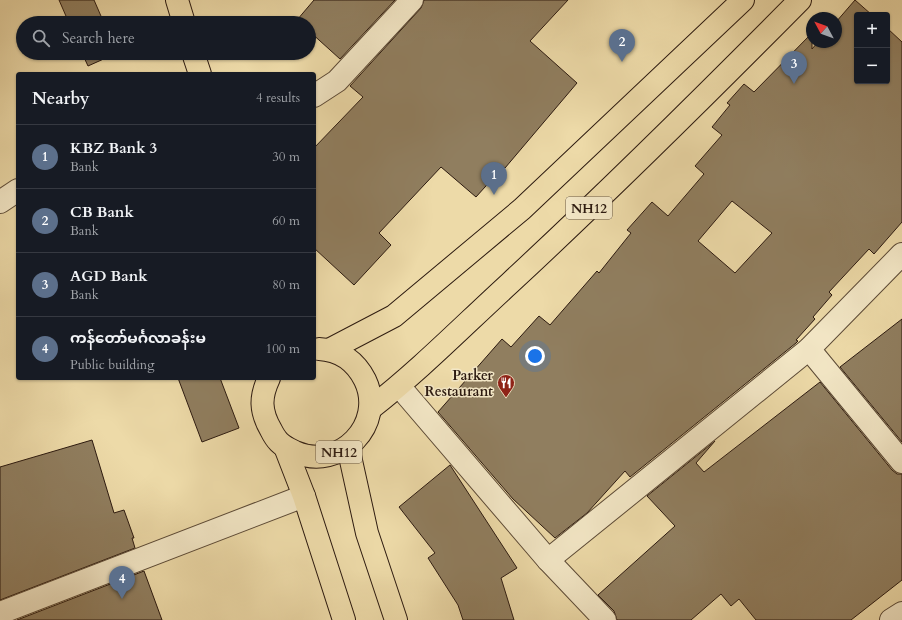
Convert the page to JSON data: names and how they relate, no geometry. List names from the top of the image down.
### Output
{
  "streets": {
    "main road": ["NH12"]
  },
  "places": {
    "restaurant": ["Parker Restaurant"]
  },
  "north": "top left",
  "page": {
    "map_buttons": ["+", "−"],
    "search": "Search here",
    "pins": [
      "2",
      "3",
      "1",
      "4"
    ],
    "heading": ["Nearby", "4 results"],
    "list": [
      {
        "mark": "1",
        "name": "KBZ Bank 3",
        "note": "Bank",
        "value": "30 m"
      },
      {
        "mark": "2",
        "name": "CB Bank",
        "note": "Bank",
        "value": "60 m"
      },
      {
        "mark": "3",
        "name": "AGD Bank",
        "note": "Bank",
        "value": "80 m"
      },
      {
        "mark": "4",
        "name": "ကန်တော်မင်္ဂလာခန်းမ",
        "note": "Public building",
        "value": "100 m"
      }
    ]
  }
}
